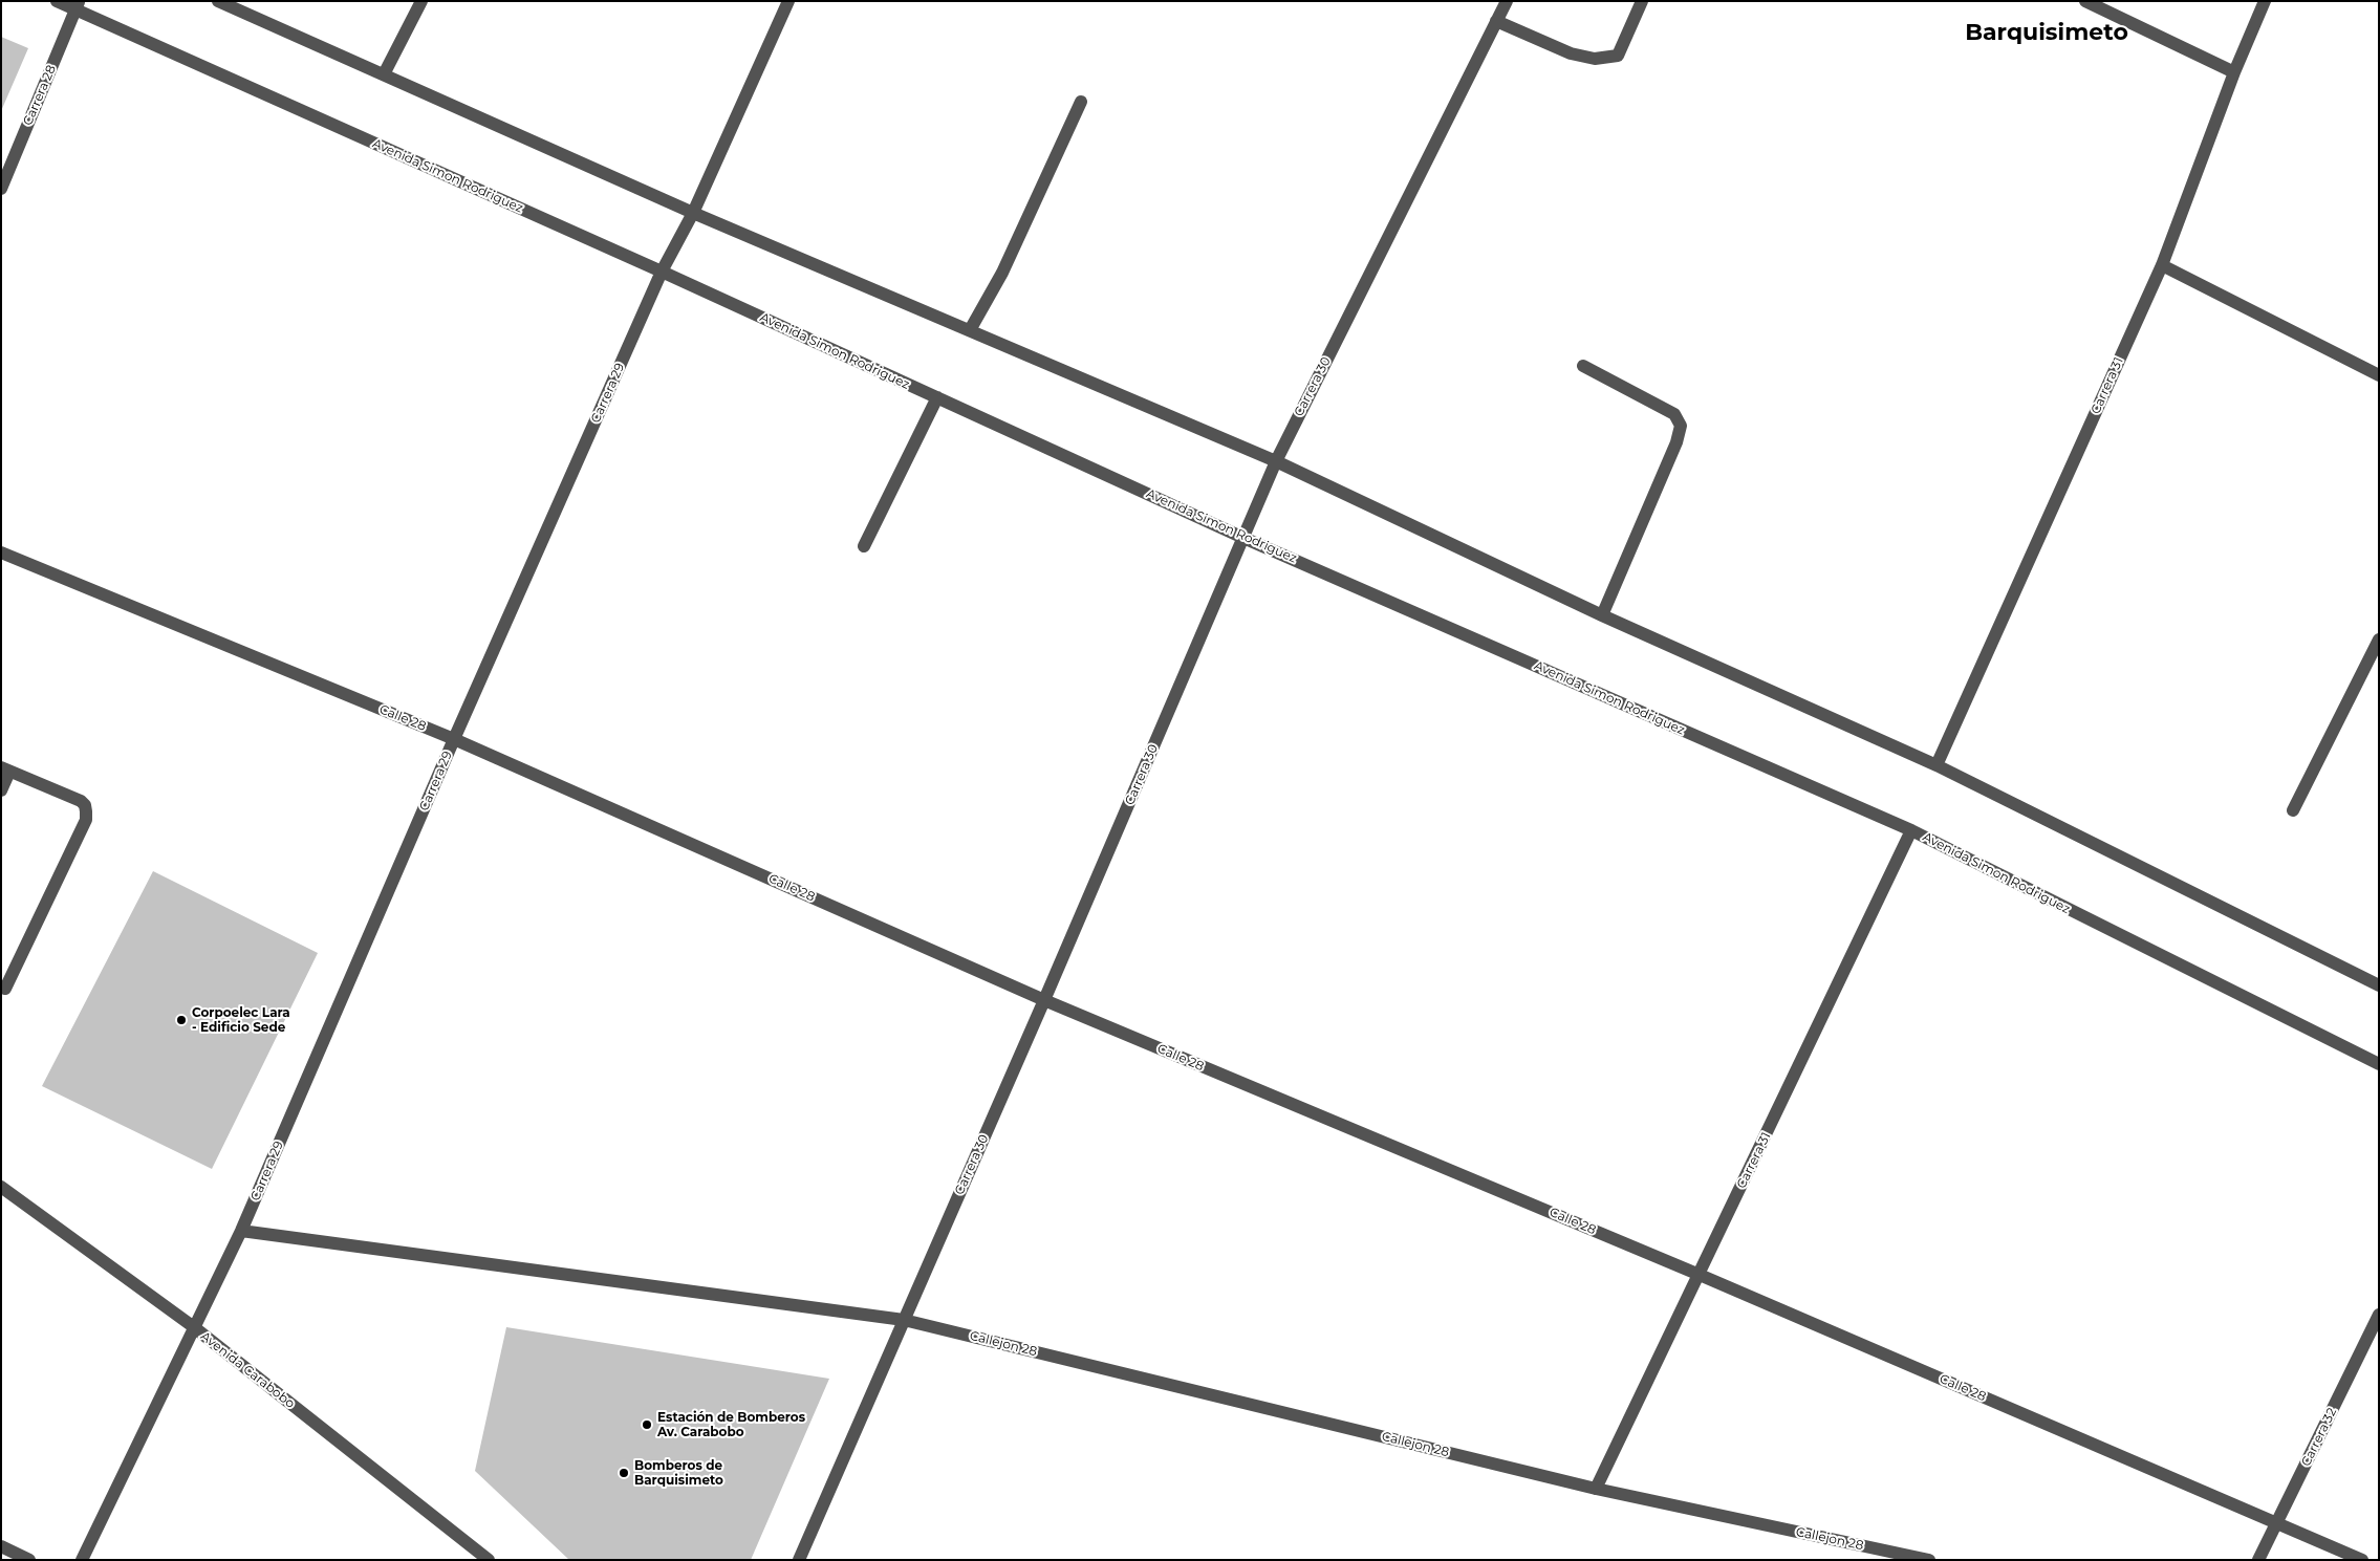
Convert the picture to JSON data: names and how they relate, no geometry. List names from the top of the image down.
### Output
{
  "streets": {
    "street": [
      "Carrera 28",
      "Avenida Simon Rodriguez",
      "Carrera 31",
      "Carrera 30",
      "Carrera 29",
      "Calle 28",
      "Callejon 28",
      "Avenida Carabobo",
      "Carrera 32"
    ]
  },
  "crossings": [
    ["Carrera 28", "Avenida Simon Rodriguez"],
    ["Avenida Simon Rodriguez", "Carrera 31"],
    ["Avenida Simon Rodriguez", "Carrera 30"],
    ["Avenida Simon Rodriguez", "Carrera 29"],
    ["Carrera 31", "Calle 28"],
    ["Carrera 31", "Callejon 28"],
    ["Carrera 30", "Calle 28"],
    ["Carrera 30", "Callejon 28"],
    ["Carrera 29", "Calle 28"],
    ["Carrera 29", "Callejon 28"],
    ["Carrera 29", "Avenida Carabobo"],
    ["Calle 28", "Carrera 32"]
  ],
  "districts": ["Barquisimeto"],
  "places": ["Corpoelec Lara - Edificio Sede", "Estación de Bomberos Av. Carabobo", "Bomberos de Barquisimeto"]
}
